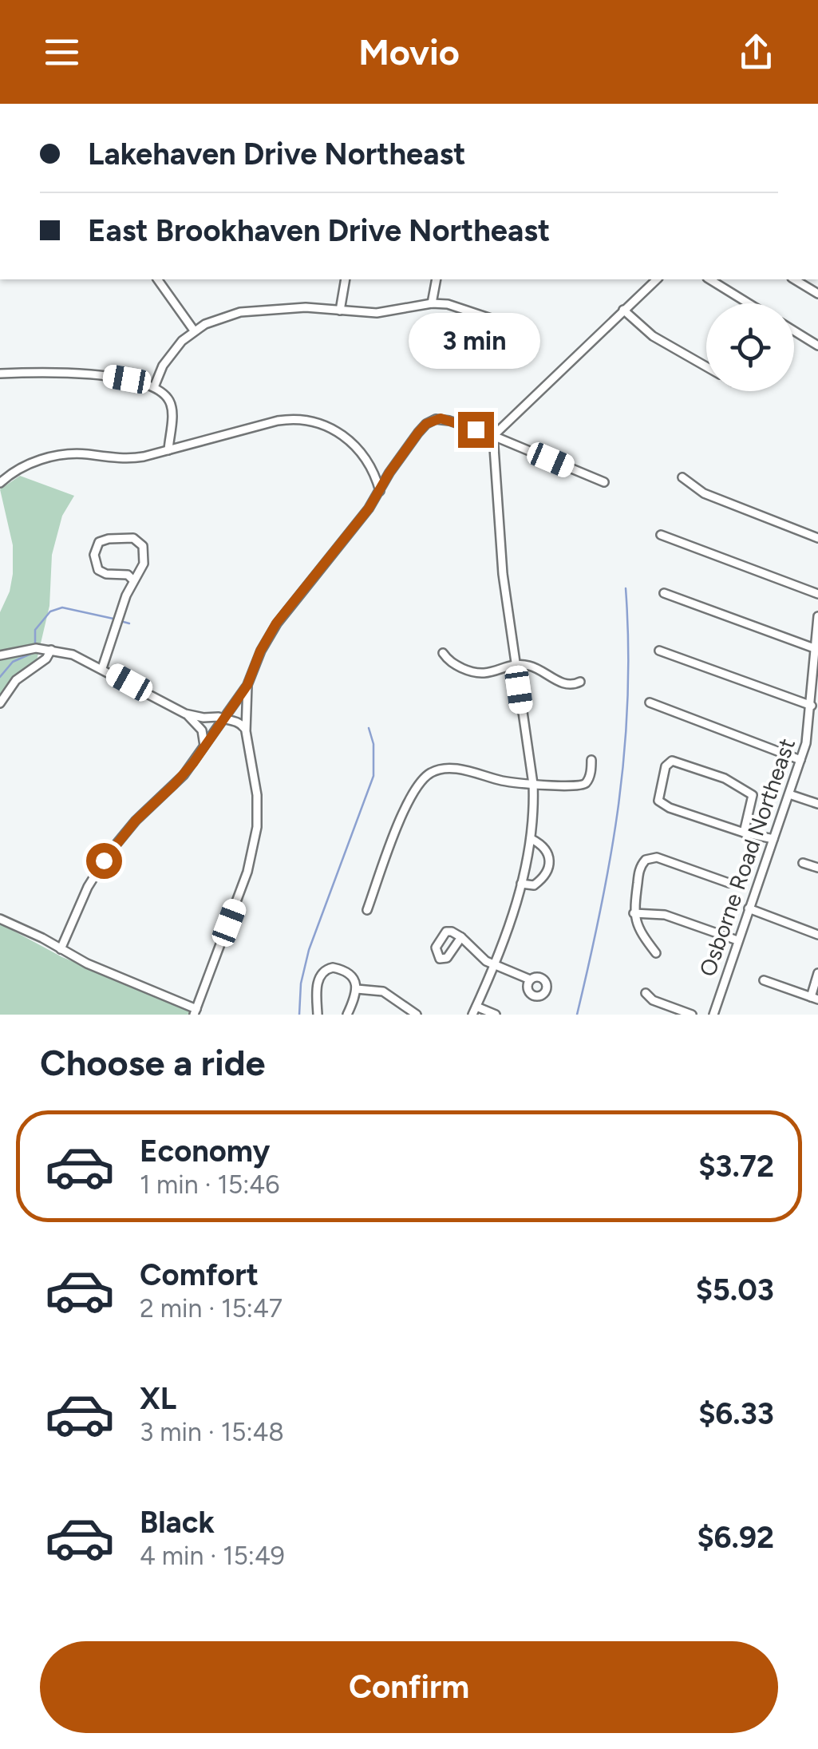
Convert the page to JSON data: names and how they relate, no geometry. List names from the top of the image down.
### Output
{
  "streets": {
    "street": ["Osborne Road Northeast"]
  },
  "page": {
    "header": "Movio",
    "banner": ["Lakehaven Drive Northeast", "East Brookhaven Drive Northeast"],
    "bubble": "3 min",
    "heading": "Choose a ride",
    "list": [
      {
        "name": "Economy",
        "note": "1 min · 15:46",
        "value": "$3.72"
      },
      {
        "name": "Comfort",
        "note": "2 min · 15:47",
        "value": "$5.03"
      },
      {
        "name": "XL",
        "note": "3 min · 15:48",
        "value": "$6.33"
      },
      {
        "name": "Black",
        "note": "4 min · 15:49",
        "value": "$6.92"
      }
    ],
    "buttons": "Confirm"
  }
}
